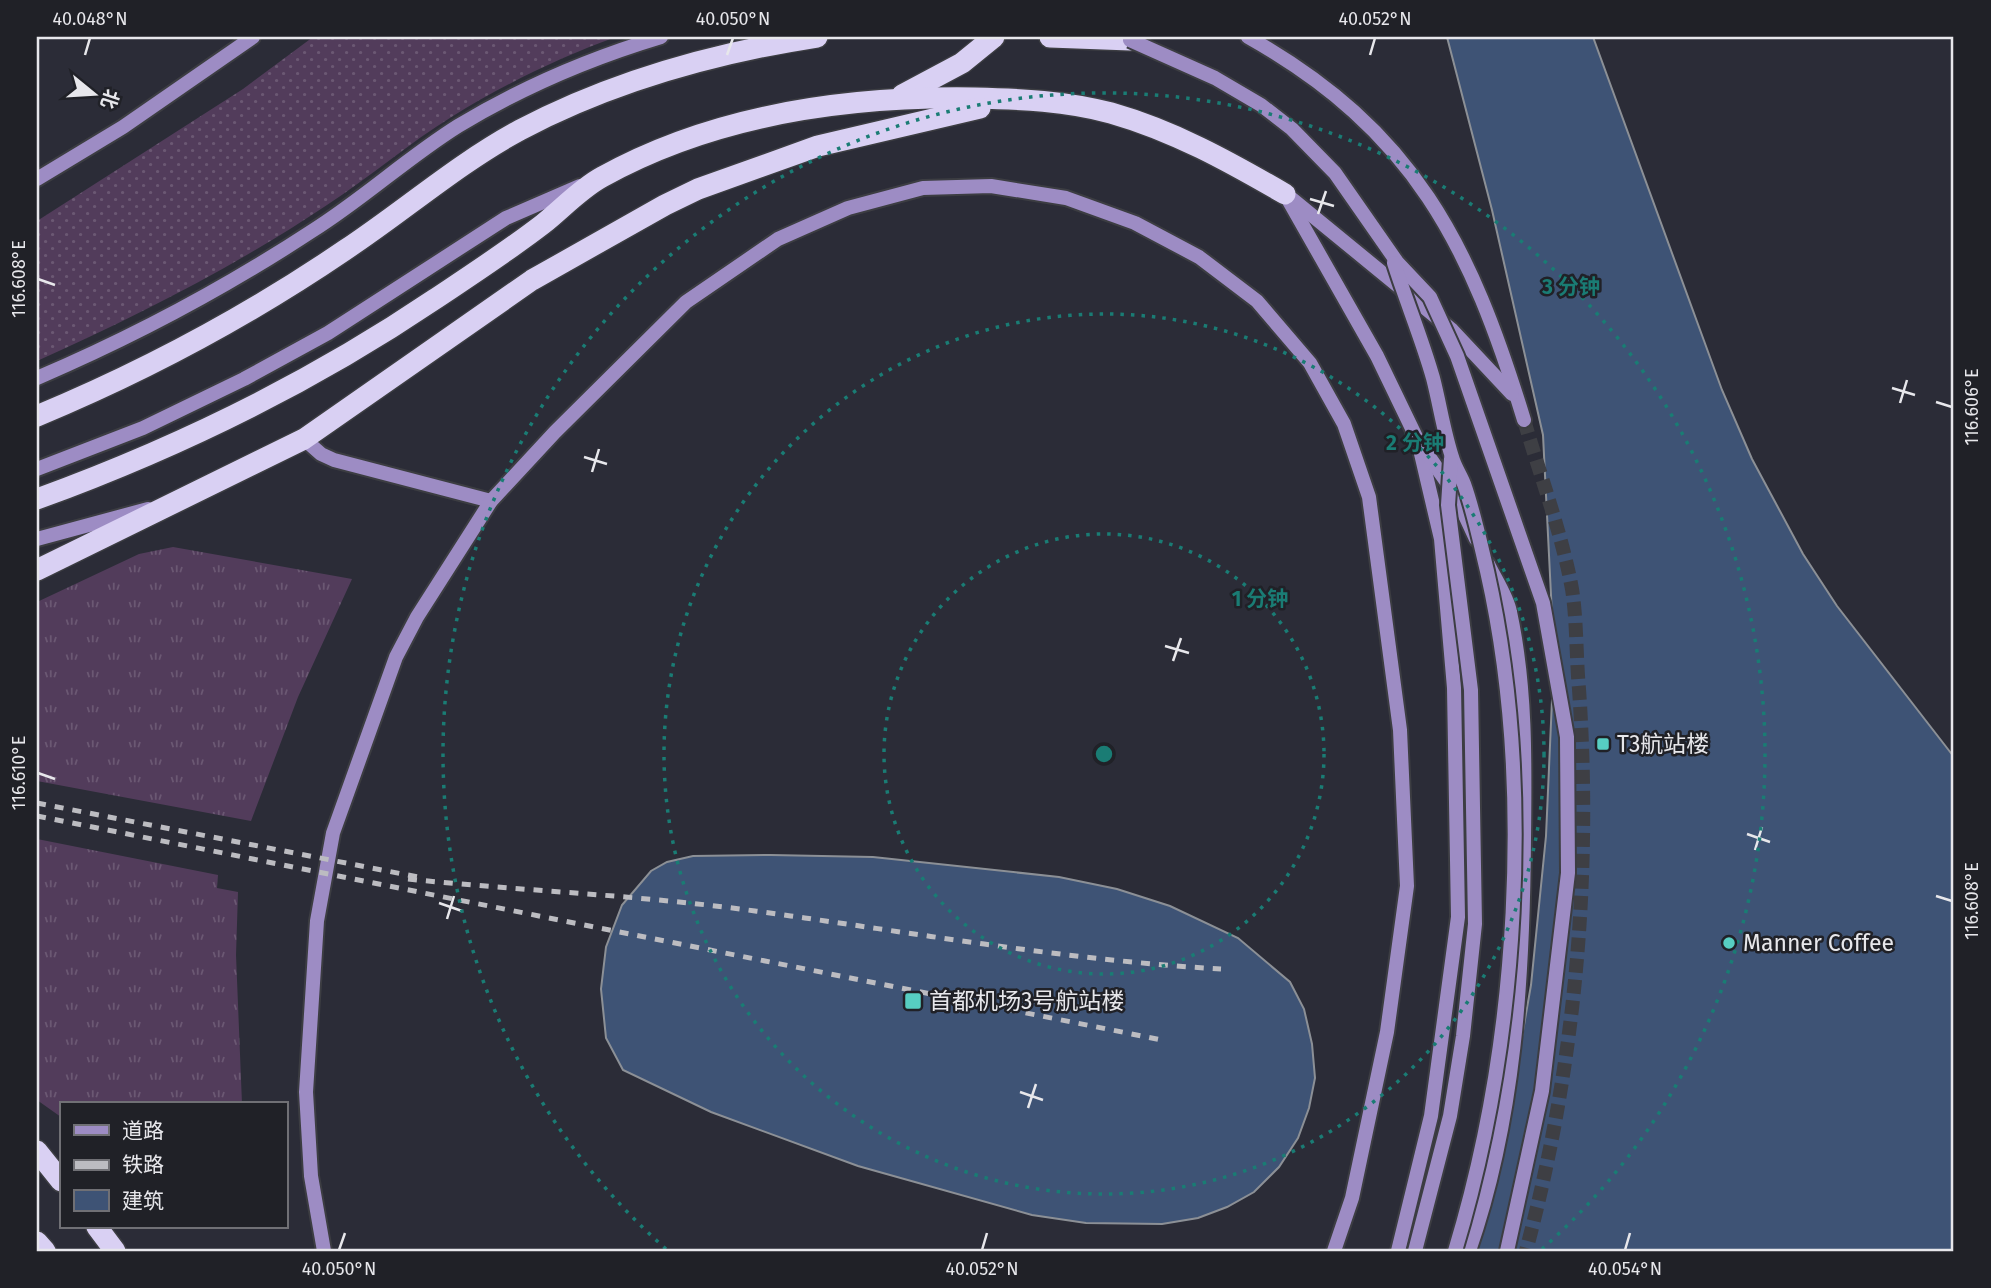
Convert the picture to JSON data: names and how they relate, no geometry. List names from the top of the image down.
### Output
{
  "places": {
    "transit": ["T3航站楼", "首都机场3号航站楼"],
    "other": ["Manner Coffee"]
  },
  "legend": ["道路", "铁路", "建筑"],
  "north": "right",
  "coordinates": [
    "40.048°N",
    "40.050°N",
    "40.052°N",
    "116.608°E",
    "116.606°E",
    "116.610°E",
    "40.054°N"
  ],
  "rings": ["3 分钟", "2 分钟", "1 分钟"]
}
